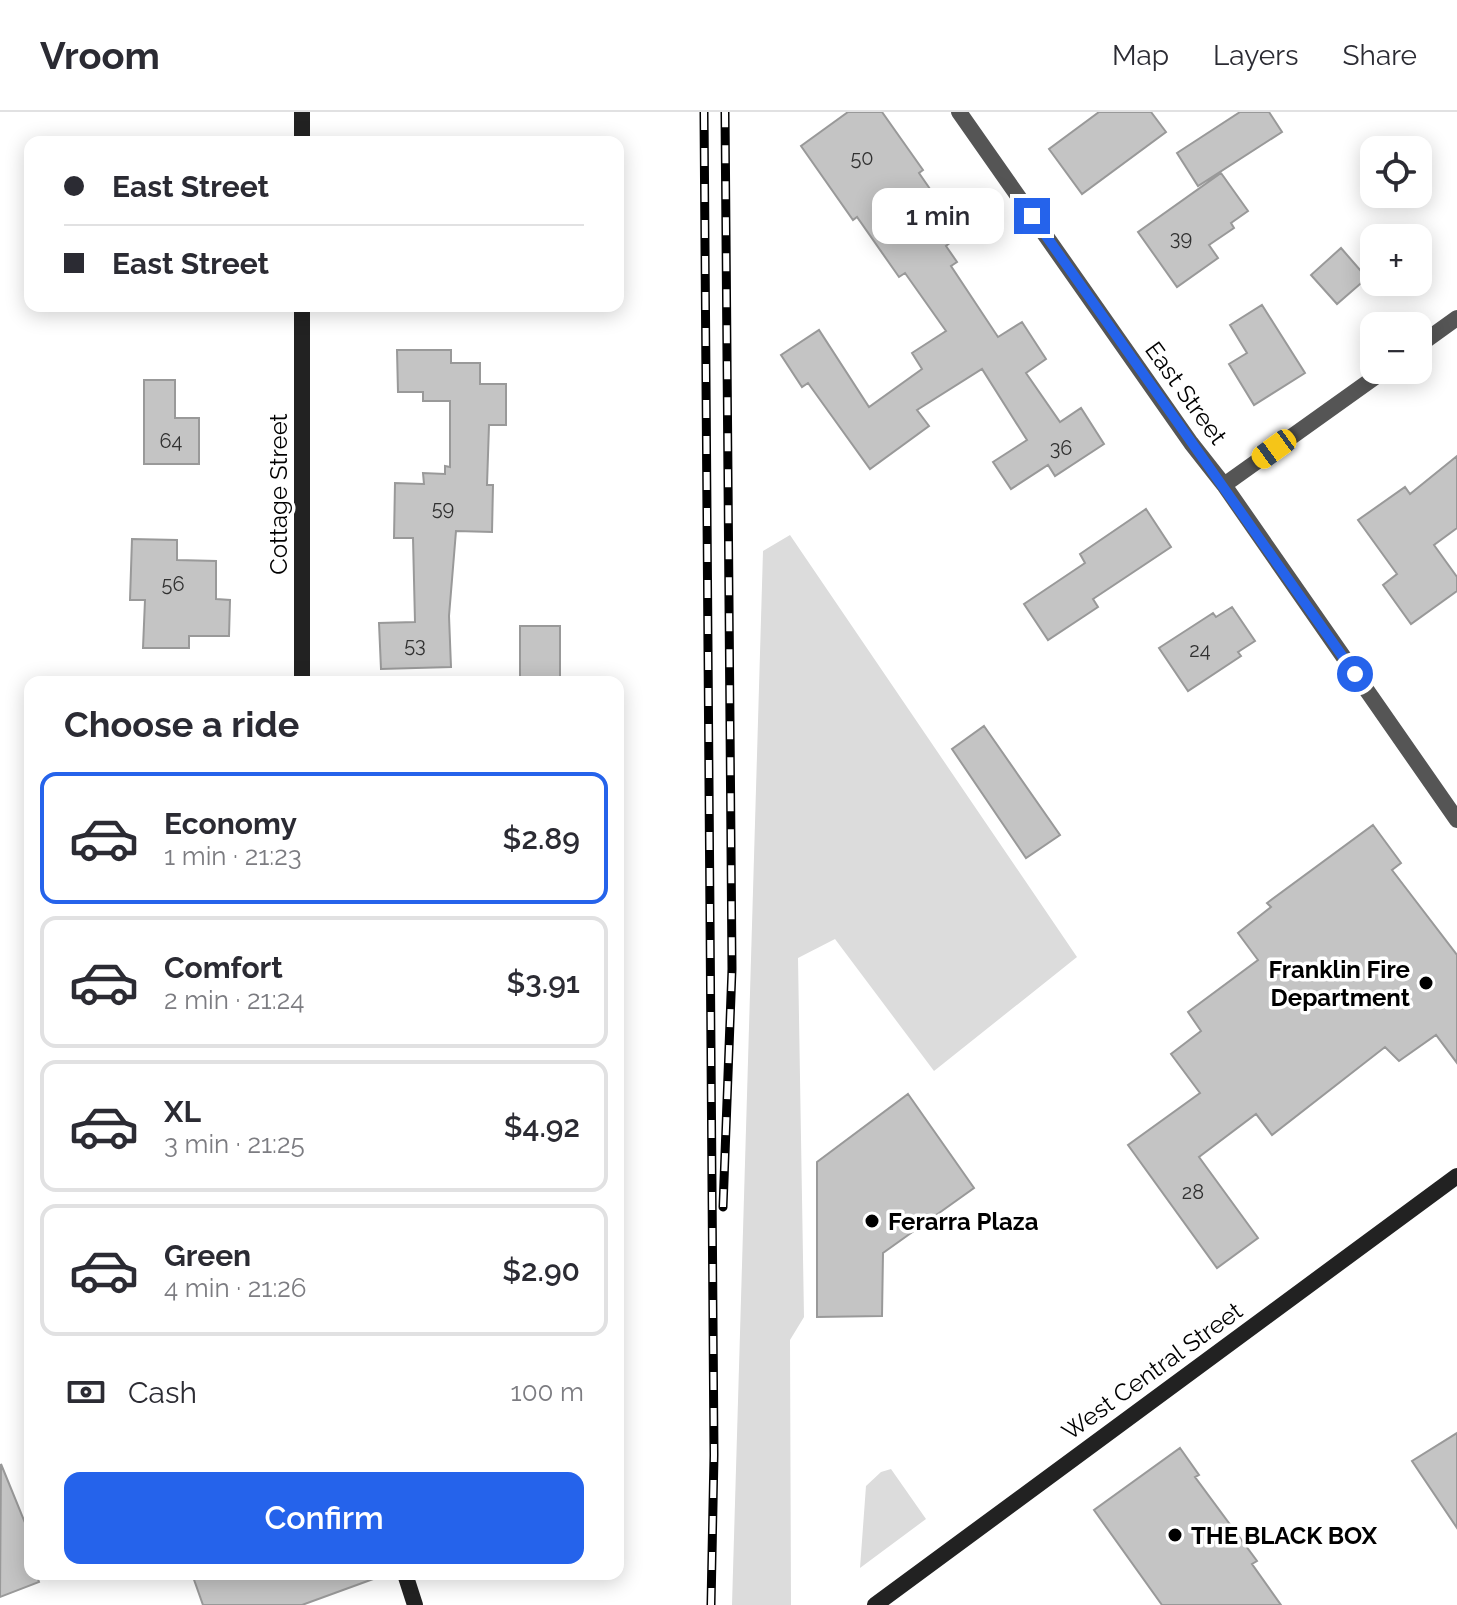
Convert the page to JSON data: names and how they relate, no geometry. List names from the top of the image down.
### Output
{
  "streets": {
    "main road": ["Cottage Street", "West Central Street"],
    "street": ["East Street"]
  },
  "places": ["Franklin Fire Department", "Ferarra Plaza", "THE BLACK BOX"],
  "house_numbers": [
    "50",
    "39",
    "64",
    "36",
    "59",
    "56",
    "53",
    "24",
    "28"
  ],
  "page": {
    "header": "Vroom",
    "nav": ["Map", "Layers", "Share"],
    "map_buttons": ["+", "−"],
    "banner": ["East Street", "East Street"],
    "bubble": "1 min",
    "heading": "Choose a ride",
    "list": [
      {
        "name": "Economy",
        "note": "1 min · 21:23",
        "value": "$2.89"
      },
      {
        "name": "Comfort",
        "note": "2 min · 21:24",
        "value": "$3.91"
      },
      {
        "name": "XL",
        "note": "3 min · 21:25",
        "value": "$4.92"
      },
      {
        "name": "Green",
        "note": "4 min · 21:26",
        "value": "$2.90"
      }
    ],
    "pay": ["Cash", "100 m"],
    "buttons": "Confirm"
  }
}
